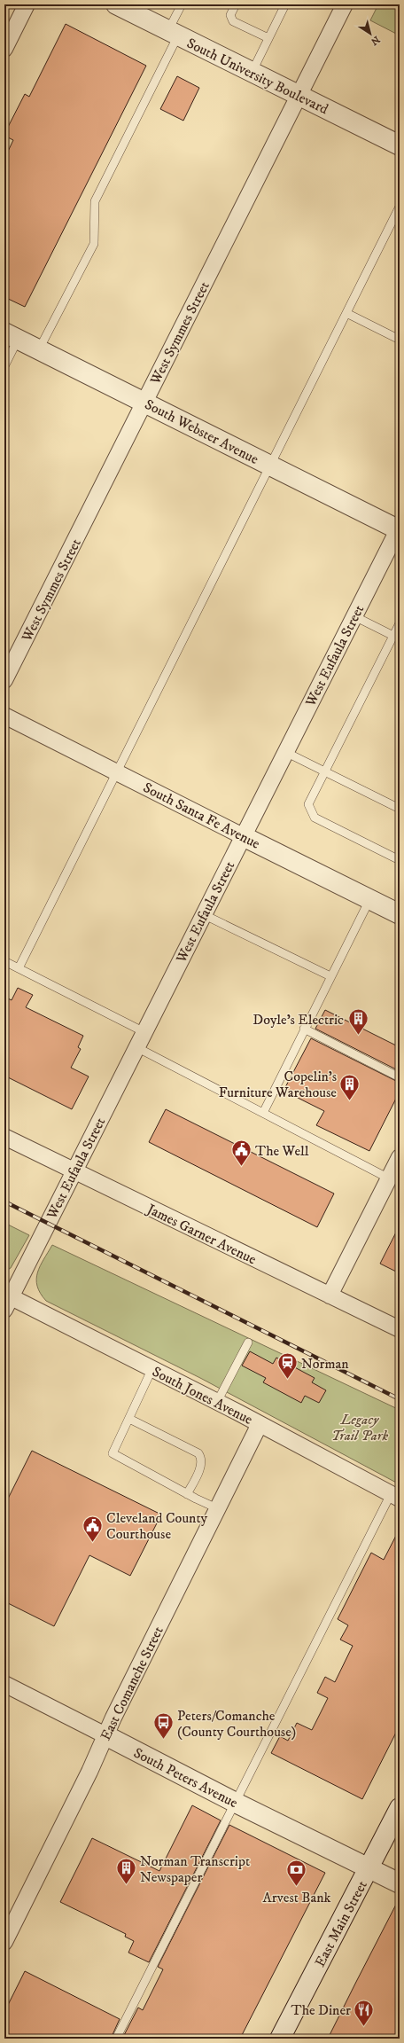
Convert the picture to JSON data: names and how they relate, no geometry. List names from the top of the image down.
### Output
{
  "streets": {
    "street": [
      "South University Boulevard",
      "West Symmes Street",
      "South Webster Avenue",
      "West Eufaula Street",
      "South Santa Fe Avenue",
      "James Garner Avenue",
      "South Jones Avenue",
      "East Comanche Street",
      "South Peters Avenue",
      "East Main Street"
    ]
  },
  "crossings": [
    ["South University Boulevard", "West Symmes Street"],
    ["West Symmes Street", "South Webster Avenue"],
    ["South Webster Avenue", "West Eufaula Street"],
    ["West Eufaula Street", "South Santa Fe Avenue"],
    ["West Eufaula Street", "James Garner Avenue"],
    ["West Eufaula Street", "South Jones Avenue"],
    ["South Jones Avenue", "East Comanche Street"],
    ["East Comanche Street", "South Peters Avenue"],
    ["South Peters Avenue", "East Main Street"]
  ],
  "parks": ["Legacy Trail Park"],
  "places": {
    "building": ["Doyle's Electric", "Copelin's Furniture Warehouse", "Norman Transcript Newspaper"],
    "public building": ["The Well", "Cleveland County Courthouse"],
    "station": ["Norman"],
    "bus stop": ["Peters/Comanche (County Courthouse)"],
    "bank": ["Arvest Bank"],
    "restaurant": ["The Diner"]
  },
  "north": "bottom right"
}
